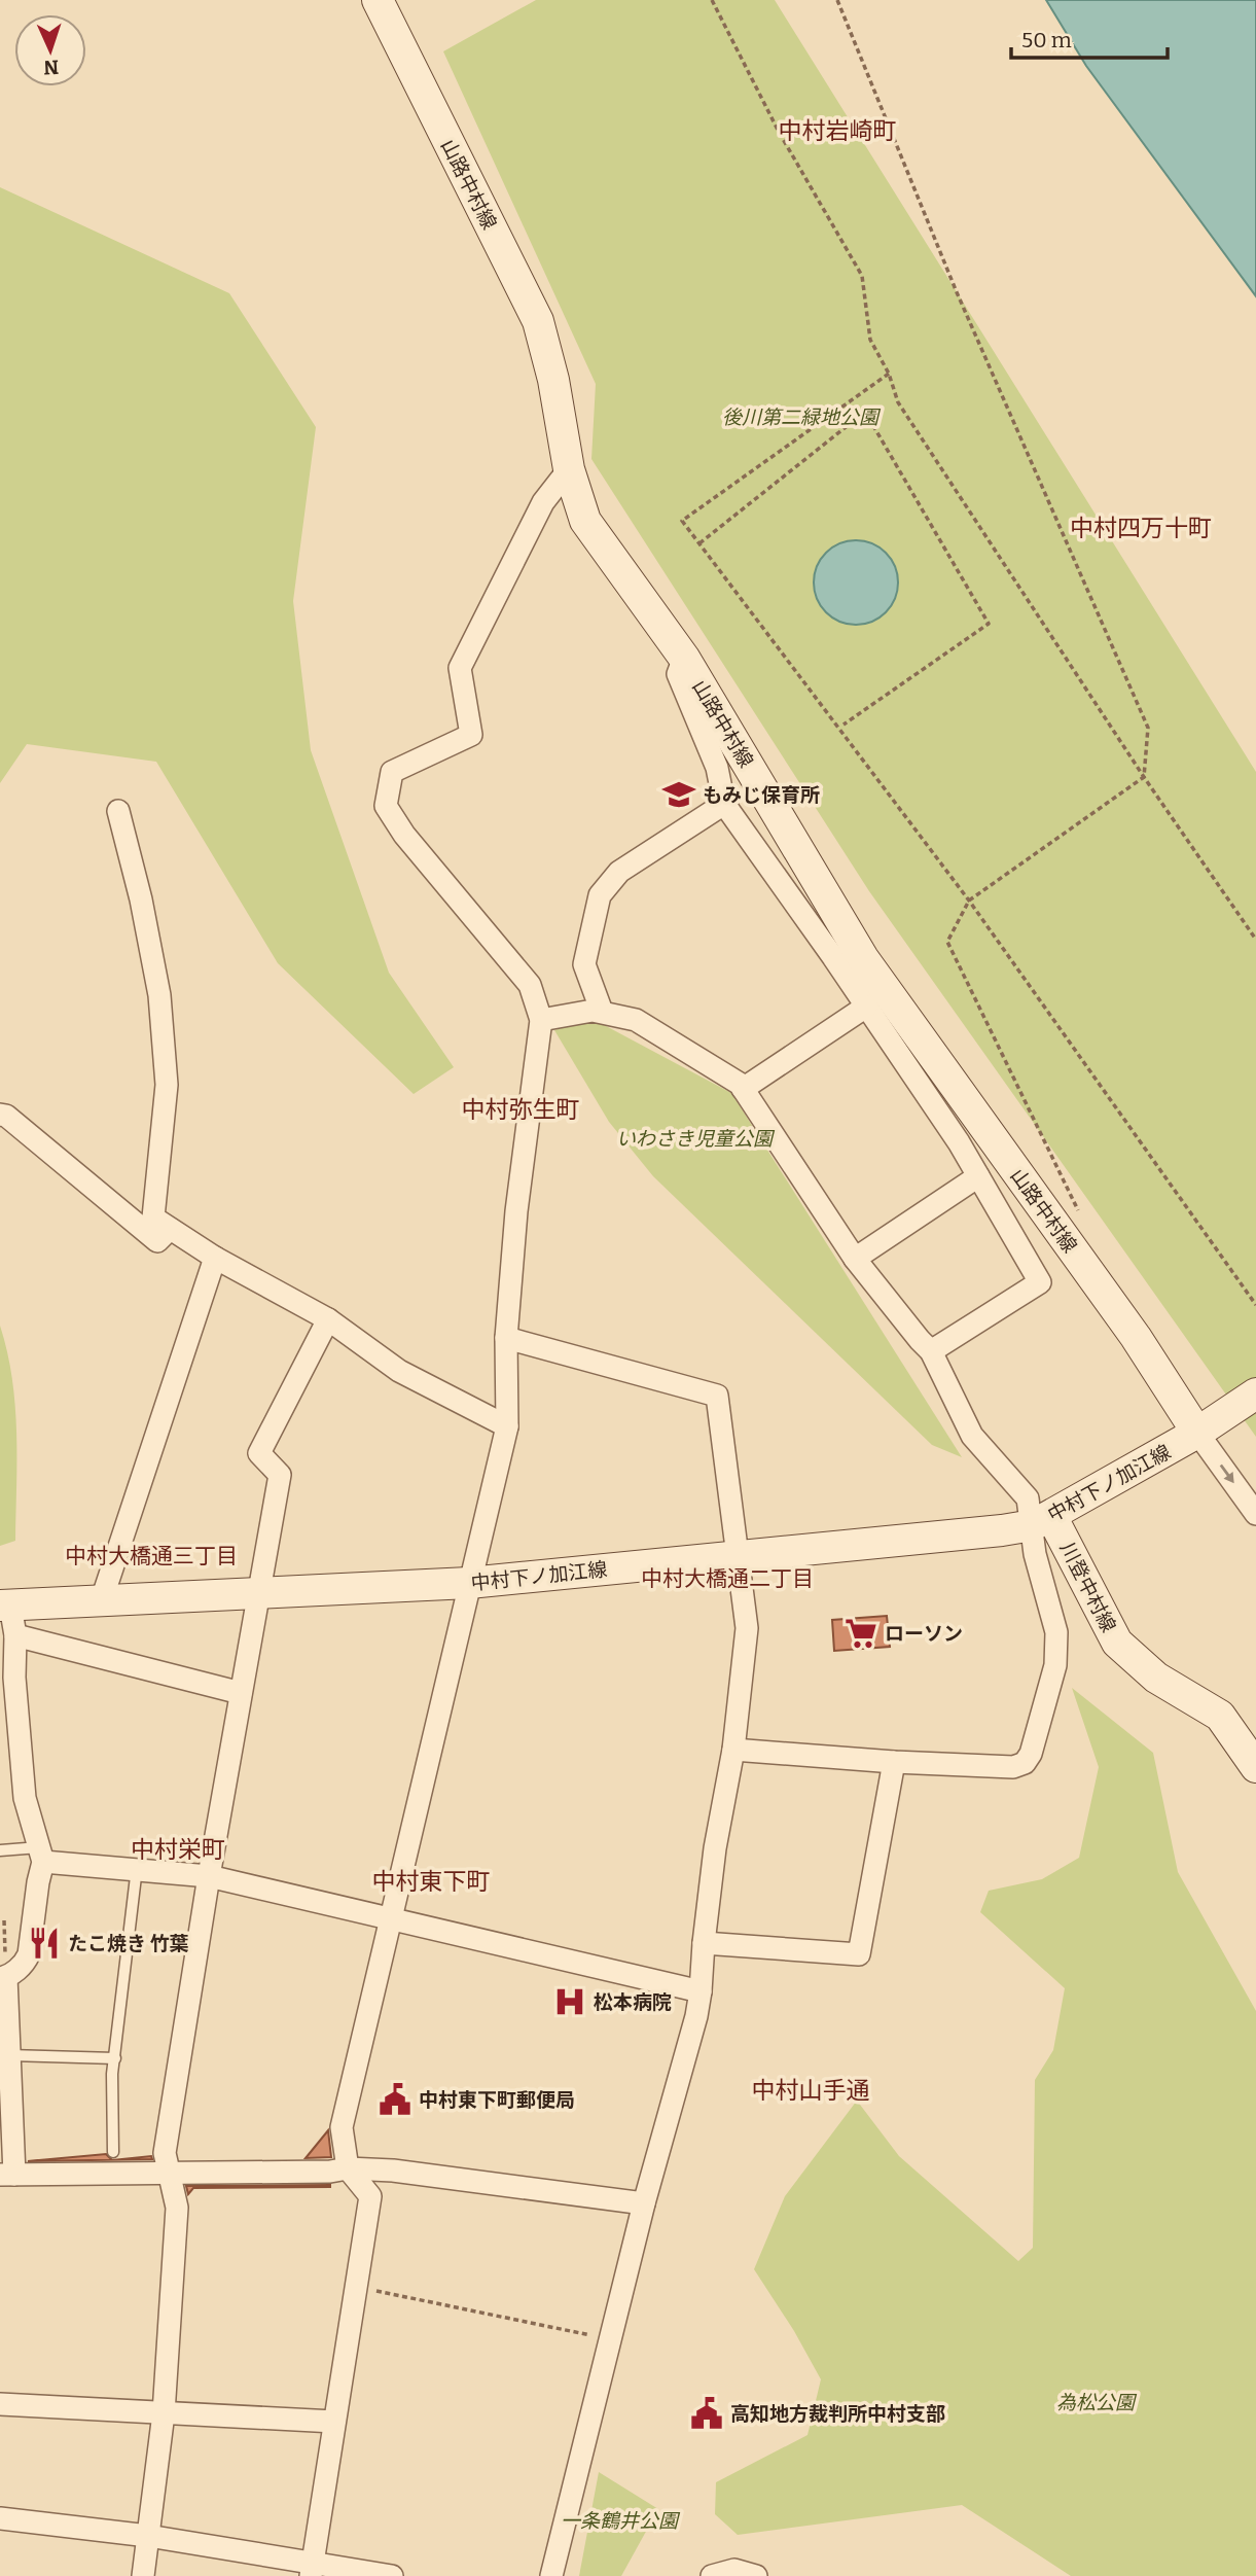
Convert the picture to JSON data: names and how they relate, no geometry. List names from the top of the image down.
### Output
{
  "streets": {
    "main road": ["山路中村線", "中村下ノ加江線", "川登中村線"]
  },
  "crossings": [
    ["山路中村線", "中村下ノ加江線"],
    ["中村下ノ加江線", "川登中村線"]
  ],
  "districts": [
    "中村岩崎町",
    "中村四万十町",
    "中村弥生町",
    "中村大橋通三丁目",
    "中村大橋通二丁目",
    "中村栄町",
    "中村東下町",
    "中村山手通"
  ],
  "parks": [
    "後川第二緑地公園",
    "いわさき児童公園",
    "為松公園",
    "一条鶴井公園"
  ],
  "places": {
    "school or university": ["もみじ保育所"],
    "supermarket": ["ローソン"],
    "restaurant": ["たこ焼き 竹葉"],
    "hospital": ["松本病院"],
    "public building": ["中村東下町郵便局", "高知地方裁判所中村支部"]
  },
  "scale_bar": "50 m",
  "north": "bottom"
}
